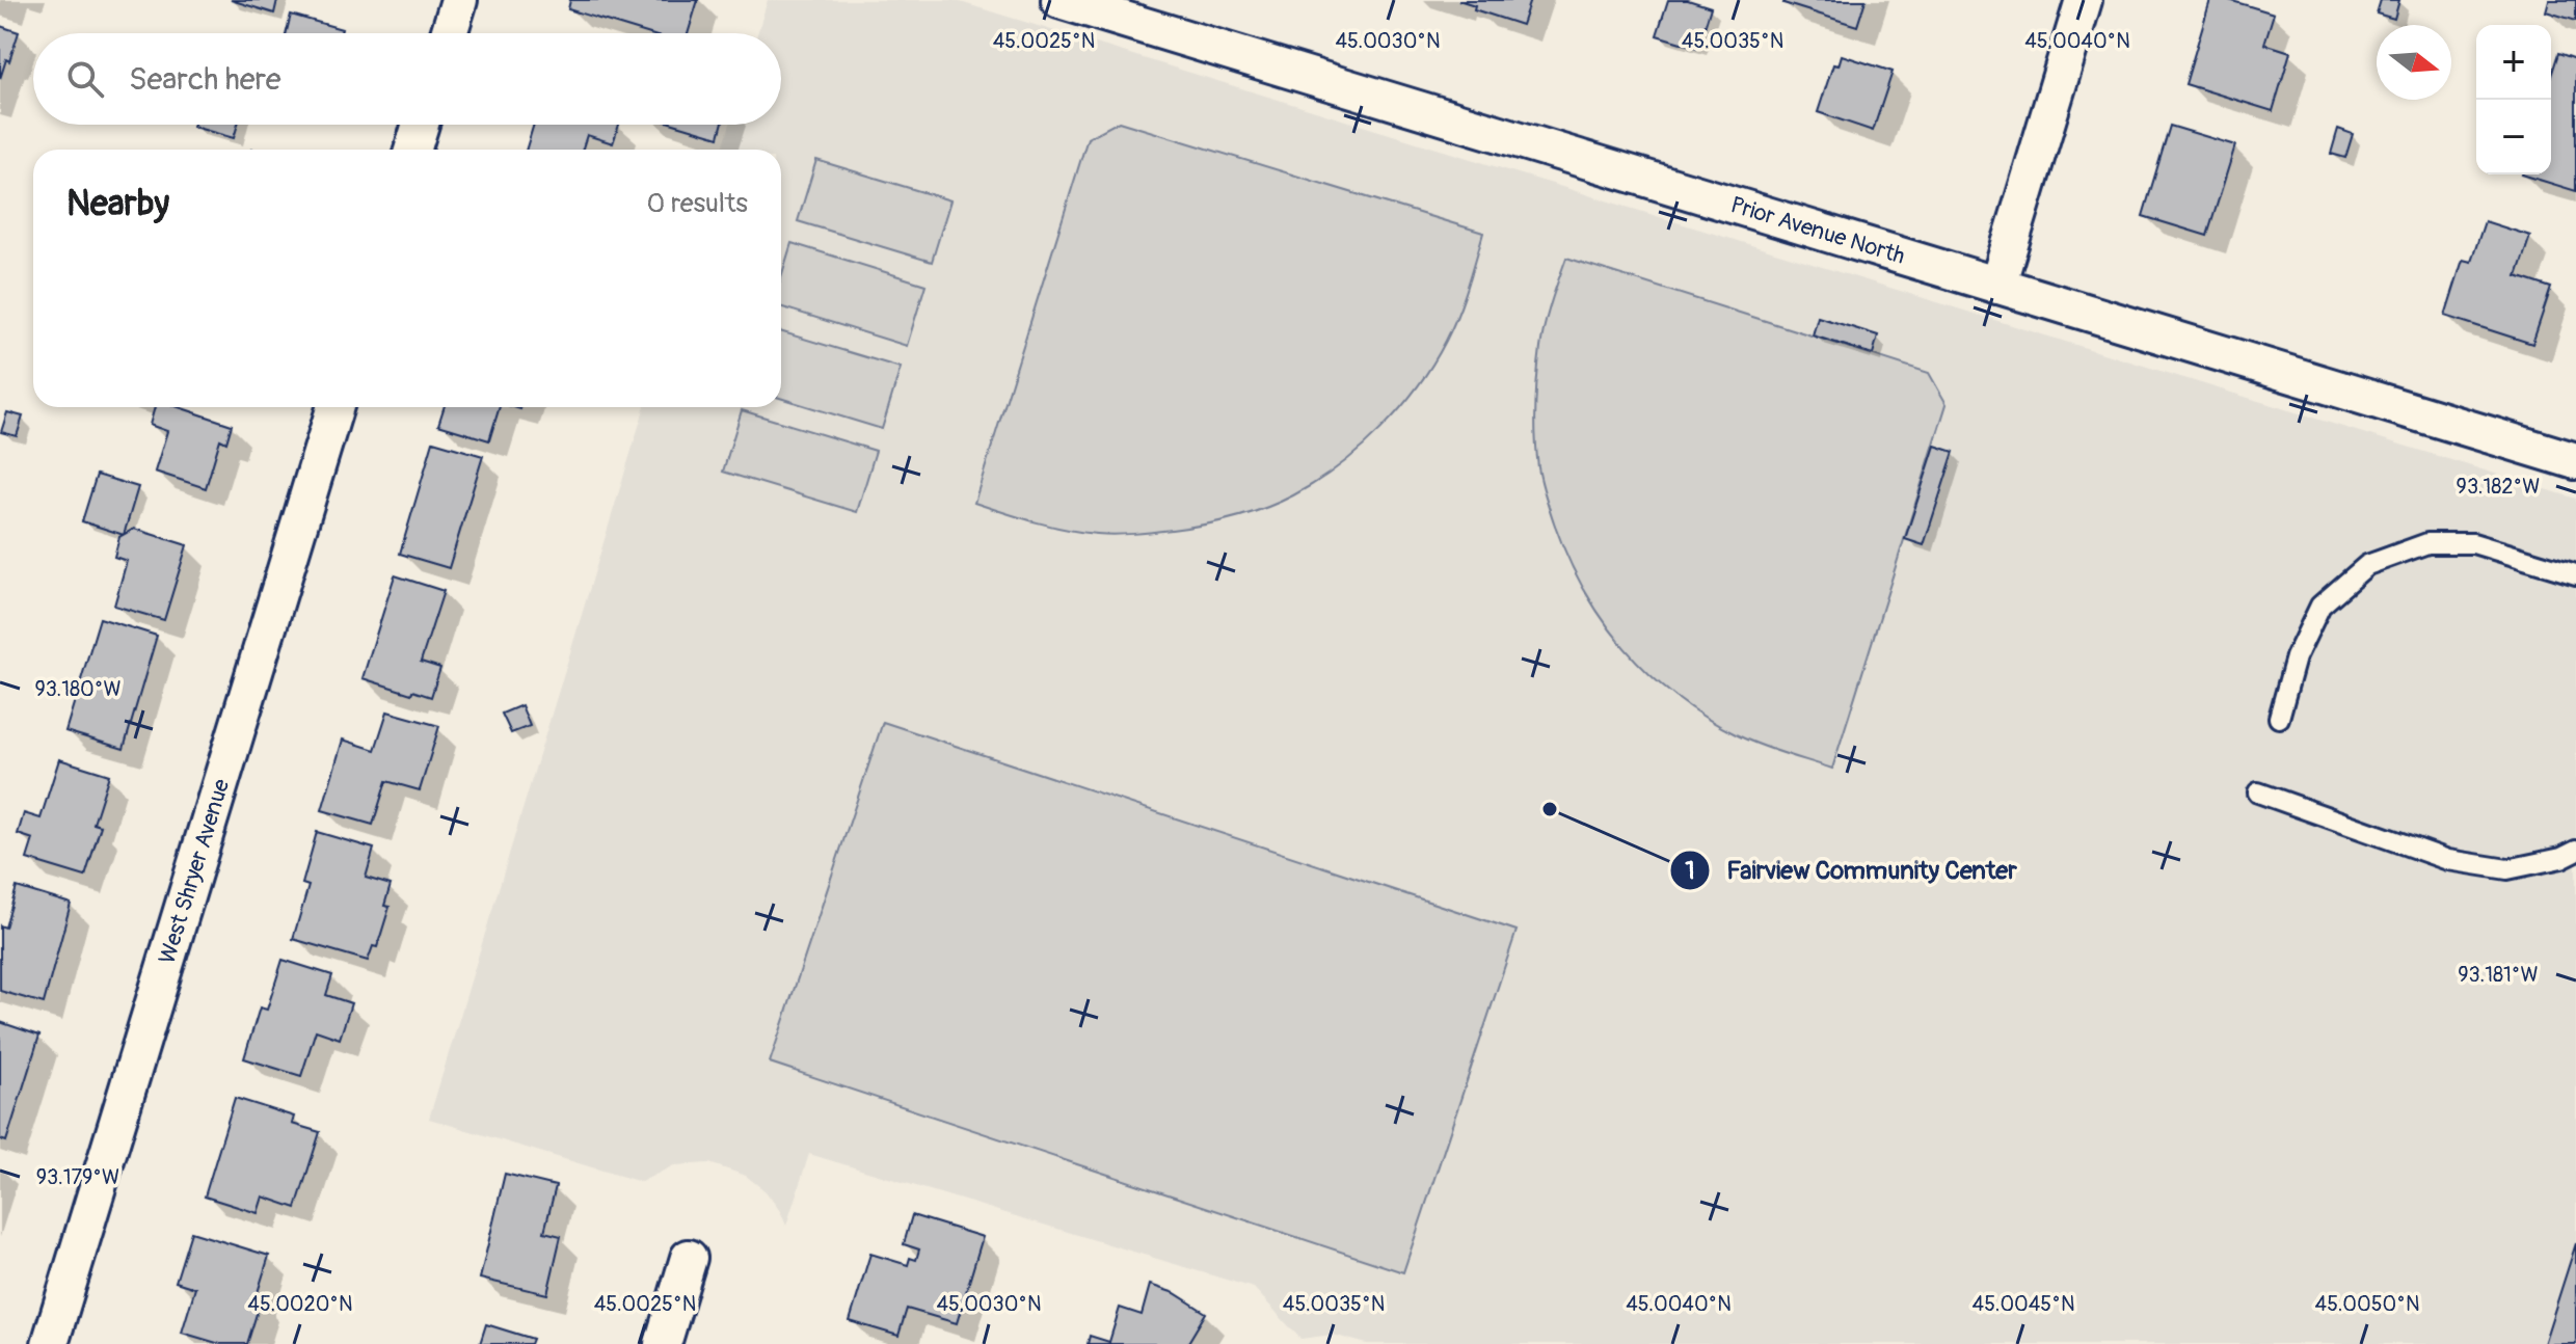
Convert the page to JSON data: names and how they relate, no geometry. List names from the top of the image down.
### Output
{
  "streets": {
    "street": ["Prior Avenue North", "West Shryer Avenue"]
  },
  "places": ["Fairview Community Center"],
  "north": "right",
  "page": {
    "map_buttons": ["+", "−"],
    "search": "Search here",
    "heading": ["Nearby", "0 results"]
  },
  "coordinates": [
    "45.0025°N",
    "45.0030°N",
    "45.0035°N",
    "45.0040°N",
    "93.182°W",
    "93.180°W",
    "93.181°W",
    "93.179°W",
    "45.0020°N",
    "45.0045°N",
    "45.0050°N"
  ]
}
